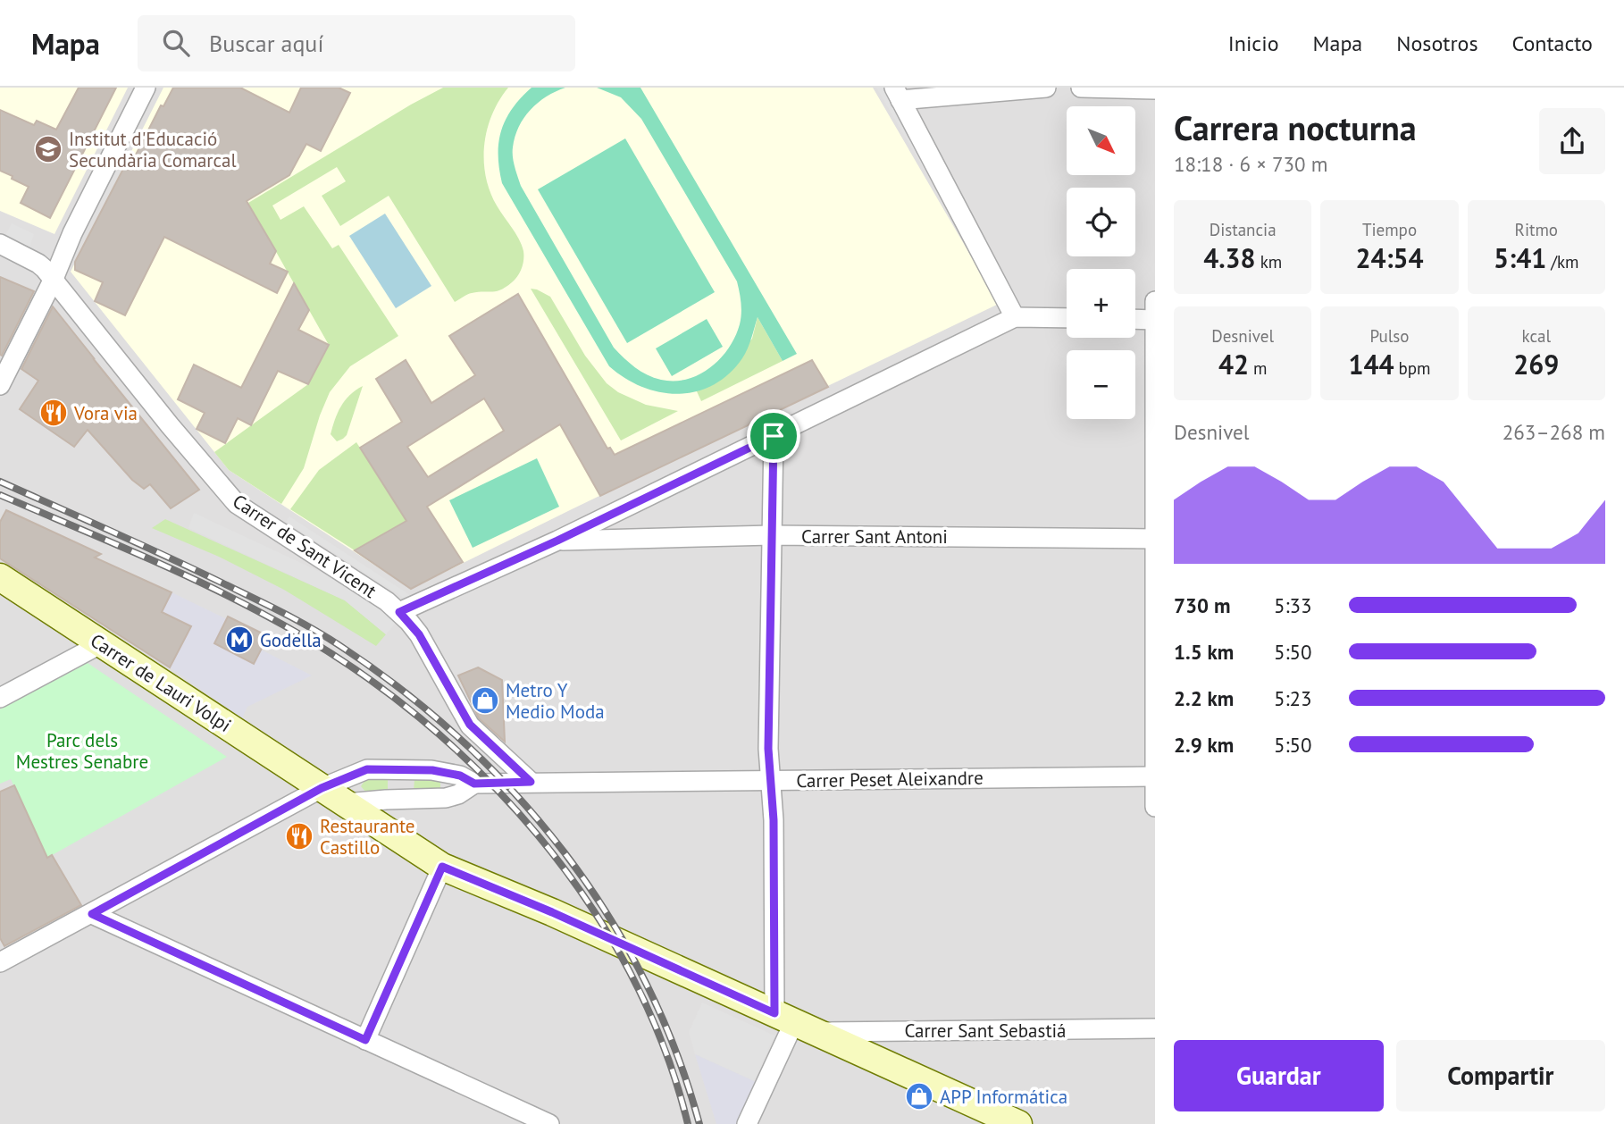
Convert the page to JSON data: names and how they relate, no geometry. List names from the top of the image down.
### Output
{
  "streets": {
    "street": [
      "Carrer Sant Antoni",
      "Carrer de Sant Vicent",
      "Carrer de Lauri Volpi",
      "Carrer Peset Aleixandre",
      "Carrer Sant Sebastiá"
    ]
  },
  "crossings": [
    ["Carrer de Sant Vicent", "Carrer Peset Aleixandre"],
    ["Carrer de Lauri Volpi", "Carrer Sant Sebastiá"]
  ],
  "parks": ["Parc dels Mestres Senabre"],
  "places": {
    "school or university": ["Institut d'Educació Secundària Comarcal"],
    "restaurant": ["Vora via", "Restaurante Castillo"],
    "metro station": ["Godella"],
    "shop": ["Metro Y Medio Moda", "APP Informática"]
  },
  "north": "bottom right",
  "page": {
    "header": "Mapa",
    "search": "Buscar aquí",
    "nav": [
      "Inicio",
      "Mapa",
      "Nosotros",
      "Contacto"
    ],
    "heading": ["Carrera nocturna", "18:18 · 6 × 730 m"],
    "map_buttons": ["+", "−"],
    "stats": [
      ["Distancia", "4.38 km"],
      ["Tiempo", "24:54"],
      ["Ritmo", "5:41 /km"],
      ["Desnivel", "42 m"],
      ["Pulso", "144 bpm"],
      ["kcal", "269"]
    ],
    "chart": ["Desnivel", "263–268 m"],
    "list": [
      {
        "name": "730 m",
        "note": "5:33"
      },
      {
        "name": "1.5 km",
        "note": "5:50"
      },
      {
        "name": "2.2 km",
        "note": "5:23"
      },
      {
        "name": "2.9 km",
        "note": "5:50"
      }
    ],
    "buttons": ["Guardar", "Compartir"]
  }
}
